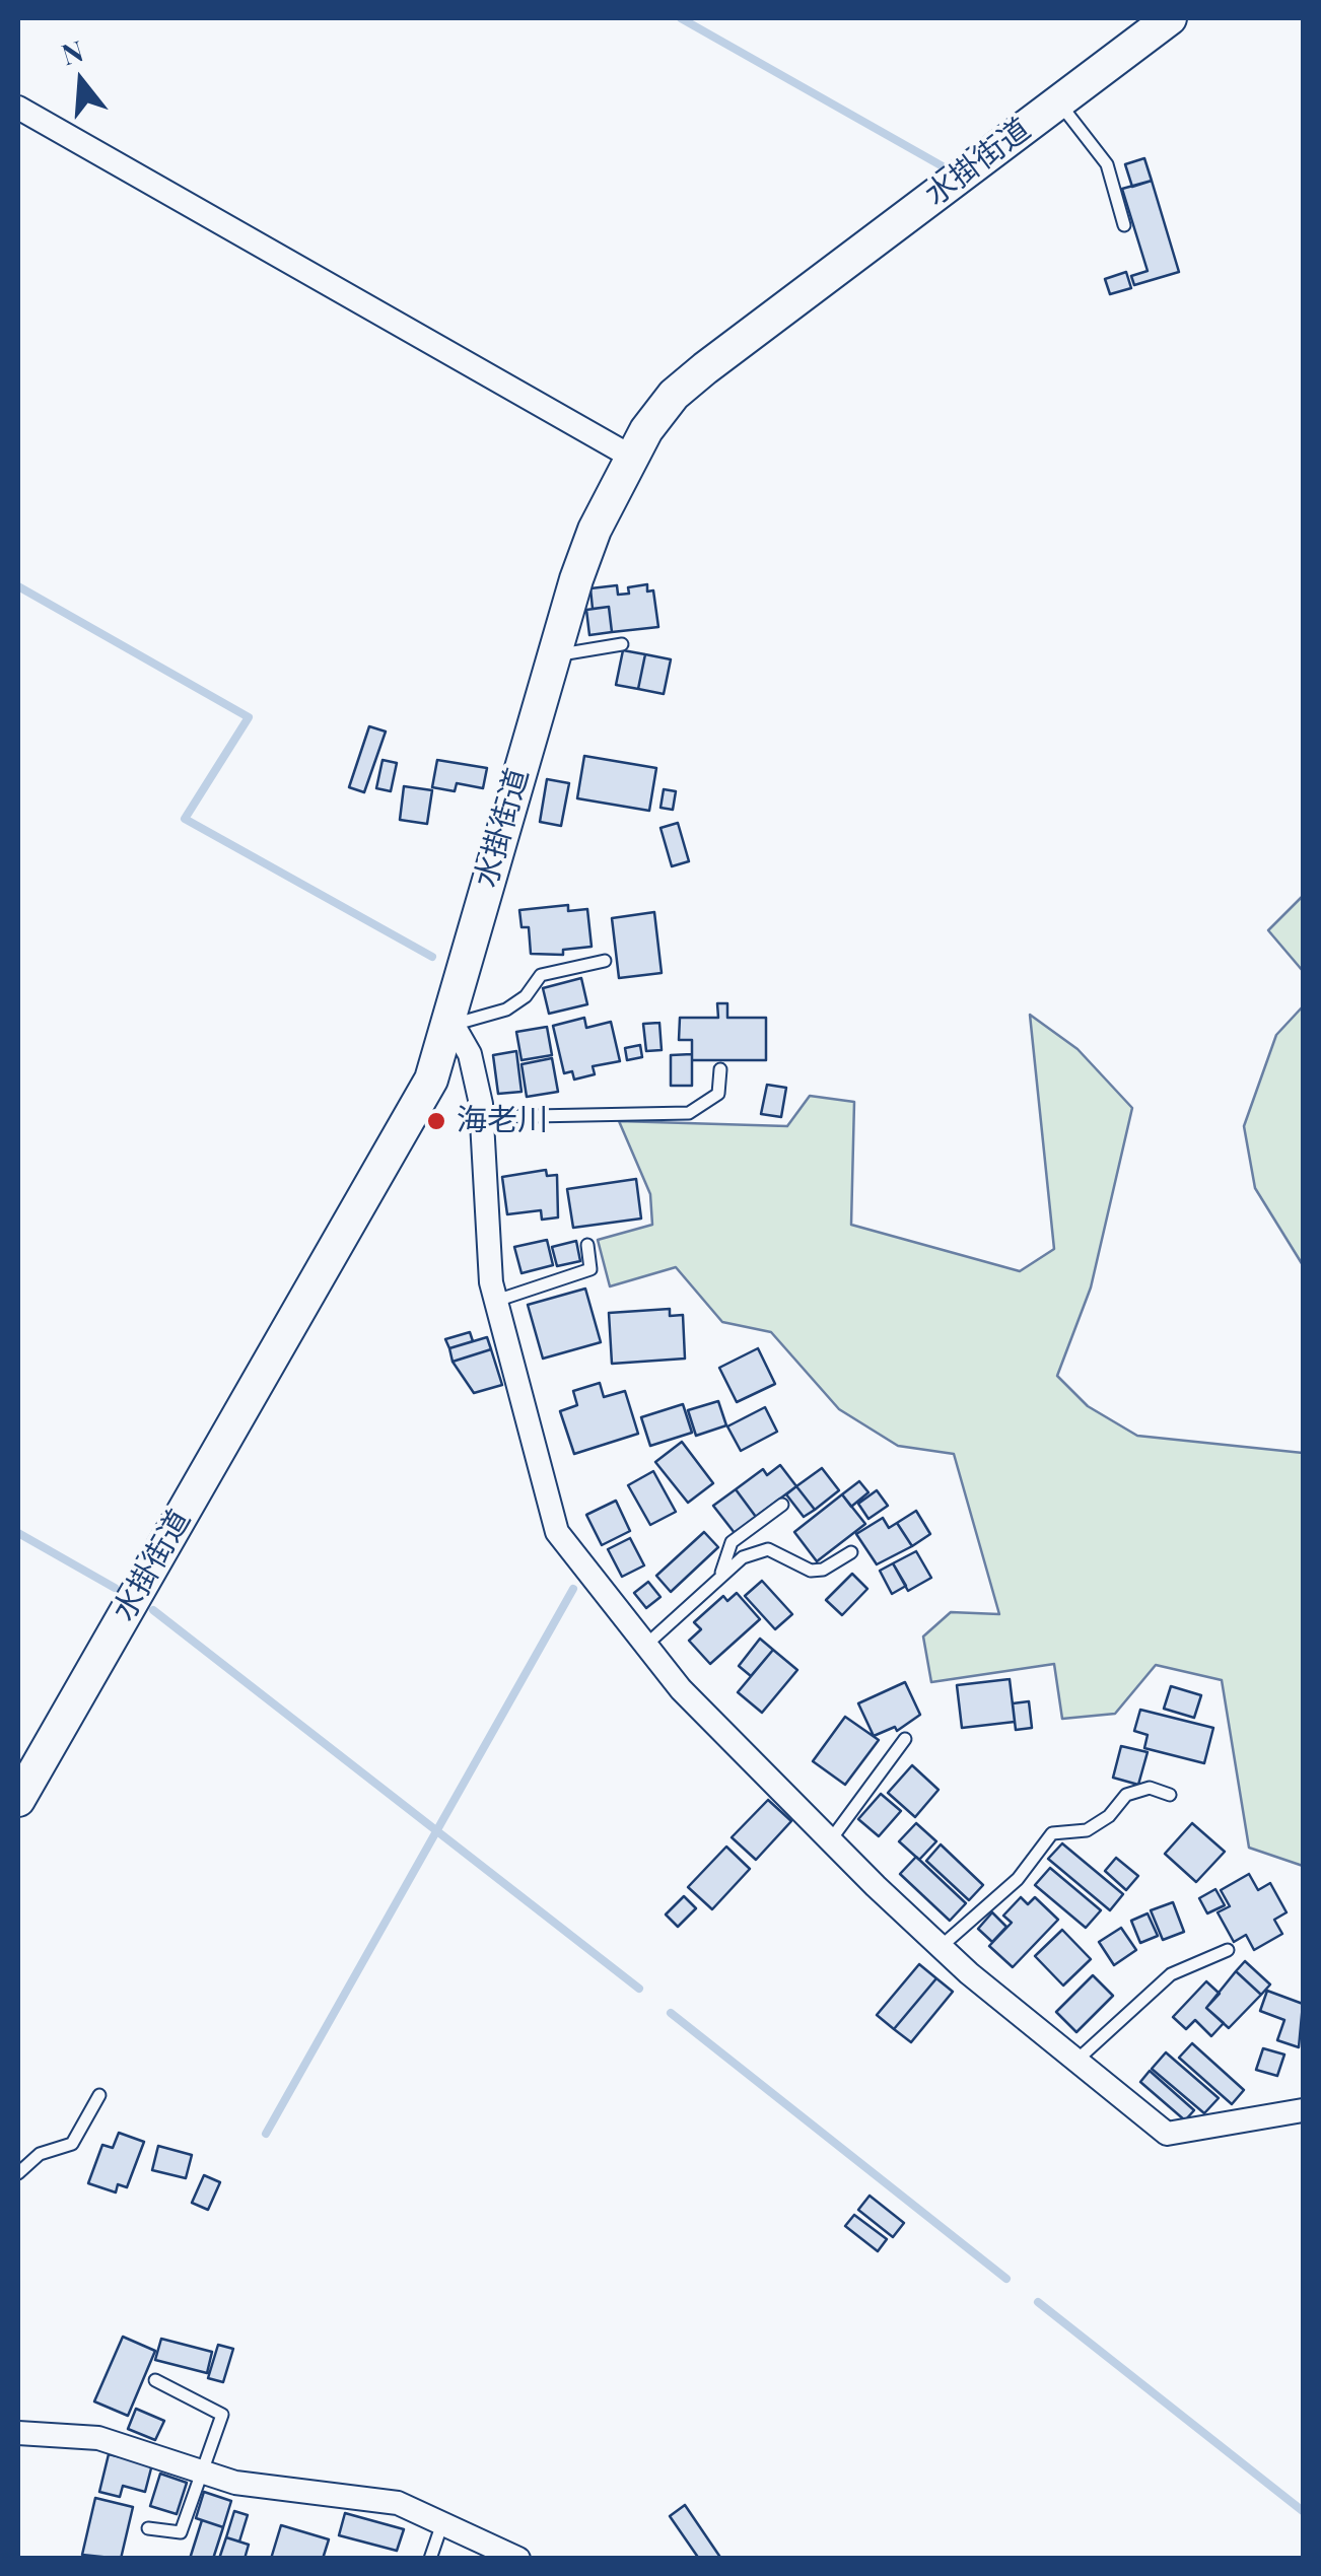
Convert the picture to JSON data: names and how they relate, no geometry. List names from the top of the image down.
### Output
{
  "streets": {
    "main road": ["水掛街道"]
  },
  "places": ["海老川"],
  "north": "top"
}
